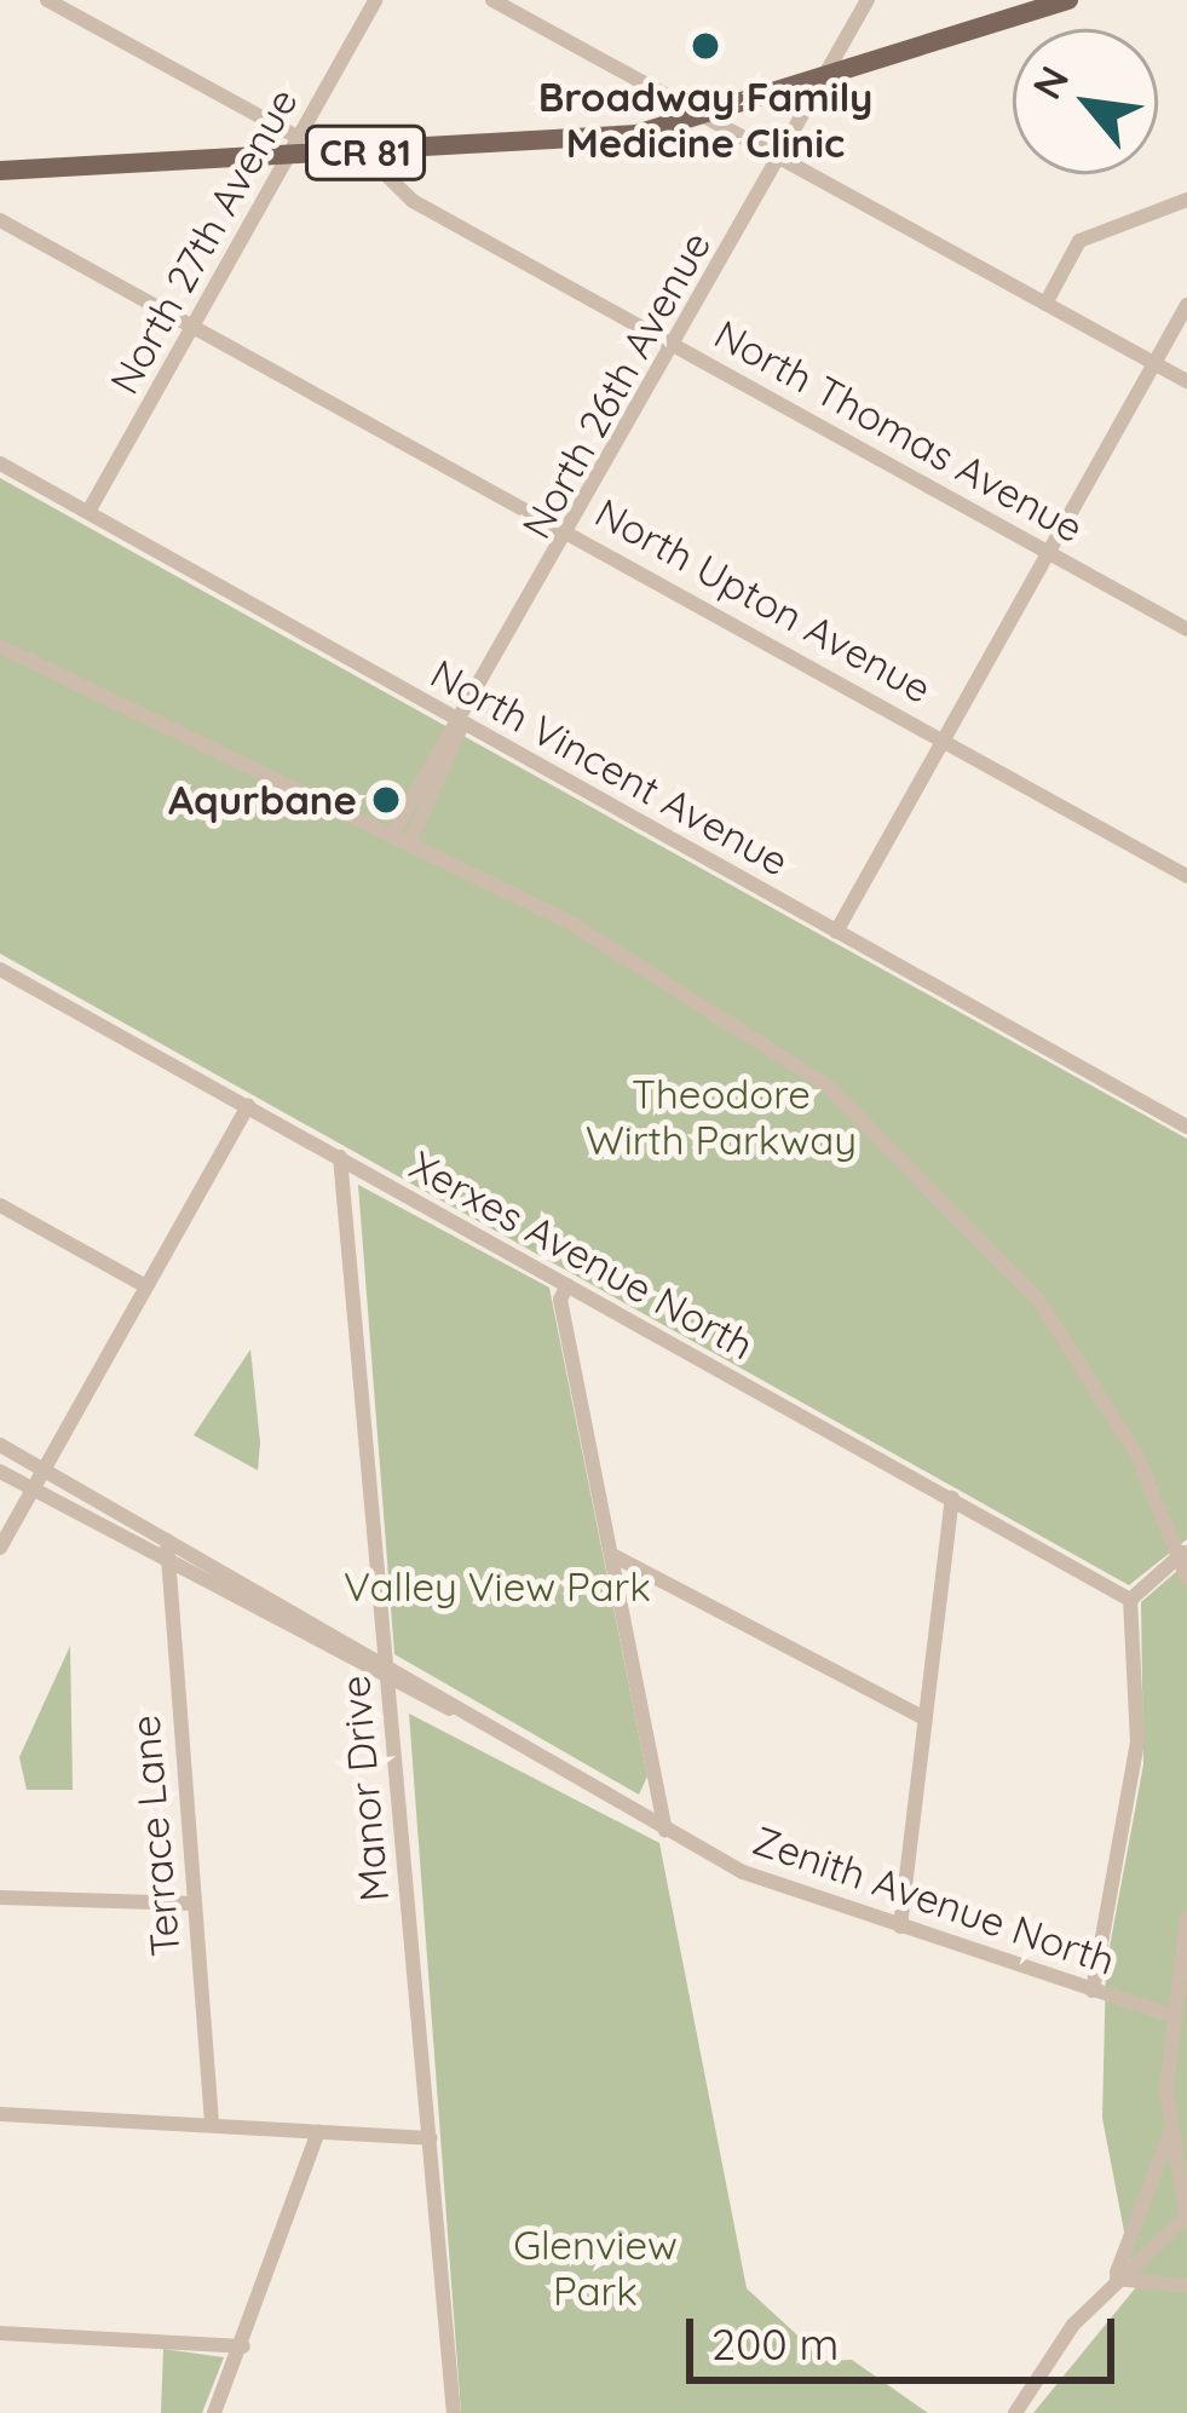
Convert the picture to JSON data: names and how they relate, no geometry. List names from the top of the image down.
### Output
{
  "streets": {
    "main road": ["CR 81"],
    "street": [
      "North 27th Avenue",
      "North 26th Avenue",
      "North Thomas Avenue",
      "North Upton Avenue",
      "North Vincent Avenue",
      "Xerxes Avenue North",
      "Manor Drive",
      "Terrace Lane",
      "Zenith Avenue North"
    ]
  },
  "crossings": [
    ["CR 81", "North 27th Avenue"],
    ["CR 81", "North 26th Avenue"],
    ["CR 81", "North Thomas Avenue"],
    ["North 27th Avenue", "North Upton Avenue"],
    ["North 27th Avenue", "North Vincent Avenue"],
    ["North 26th Avenue", "North Thomas Avenue"],
    ["North 26th Avenue", "North Upton Avenue"],
    ["North 26th Avenue", "North Vincent Avenue"],
    ["Xerxes Avenue North", "Manor Drive"],
    ["Manor Drive", "Zenith Avenue North"],
    ["Terrace Lane", "Zenith Avenue North"]
  ],
  "parks": ["Theodore Wirth Parkway", "Valley View Park", "Glenview Park"],
  "places": ["Broadway Family Medicine Clinic", "Aqurbane"],
  "scale_bar": "200 m",
  "north": "top left"
}
